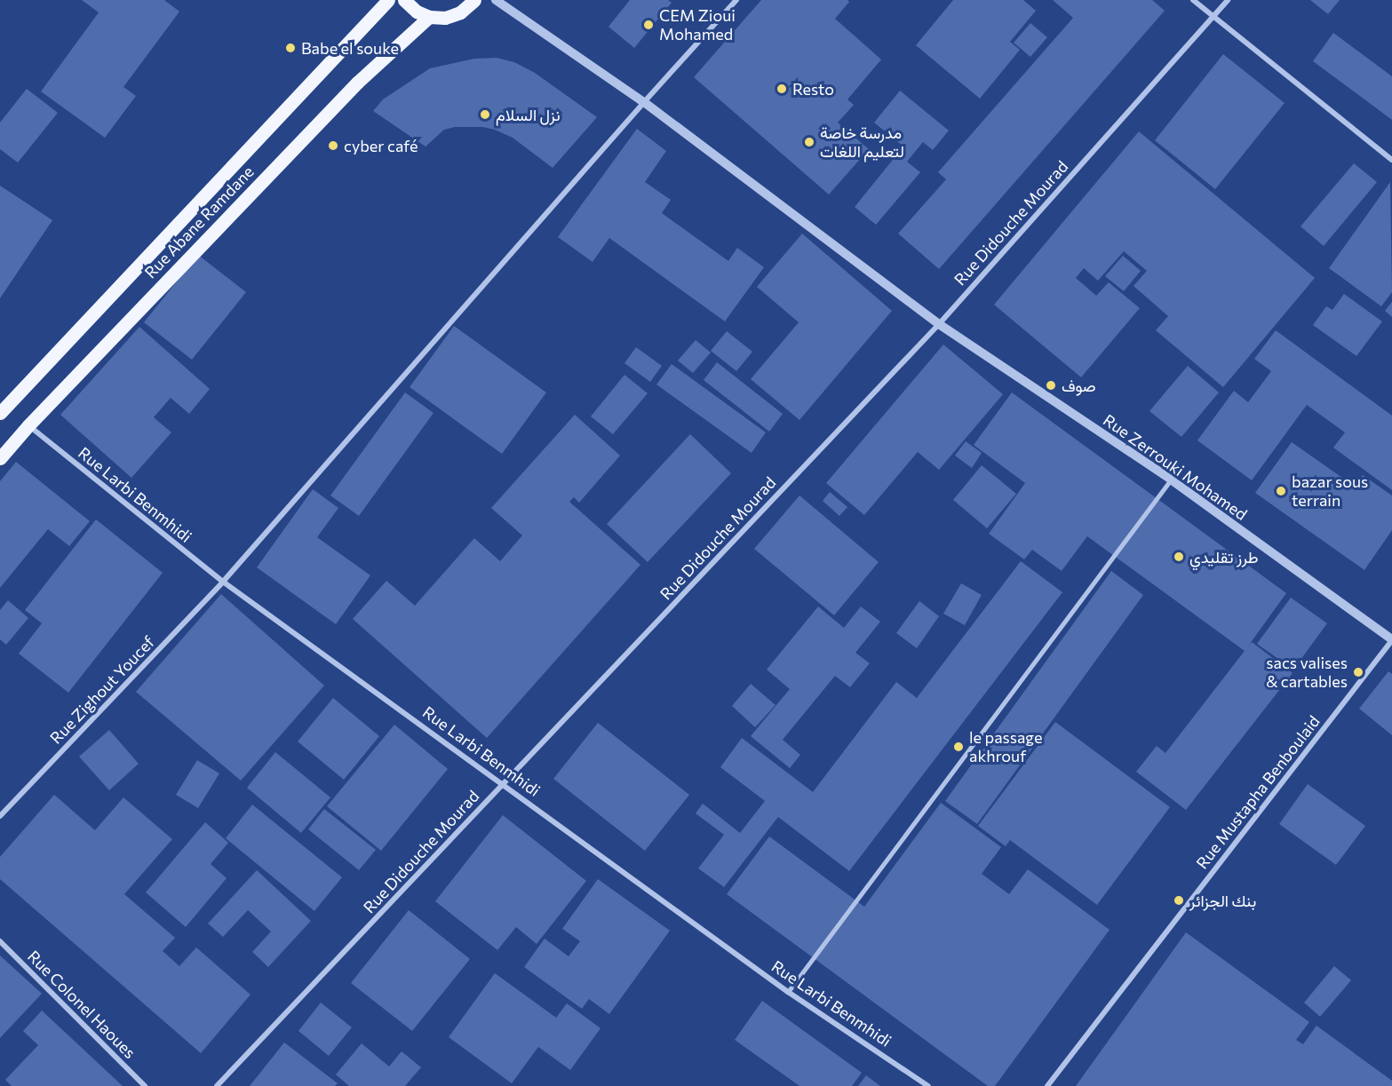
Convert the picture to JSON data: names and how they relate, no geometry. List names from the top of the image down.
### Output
{
  "streets": {
    "main road": ["Rue Abane Ramdane"],
    "street": [
      "Rue Didouche Mourad",
      "Rue Zerrouki Mohamed",
      "Rue Larbi Benmhidi",
      "Rue Zighout Youcef",
      "Rue Mustapha Benboulaid",
      "Rue Colonel Haoues"
    ]
  },
  "crossings": [
    ["Rue Abane Ramdane", "Rue Larbi Benmhidi"],
    ["Rue Didouche Mourad", "Rue Zerrouki Mohamed"],
    ["Rue Didouche Mourad", "Rue Larbi Benmhidi"],
    ["Rue Zerrouki Mohamed", "Rue Zighout Youcef"],
    ["Rue Zerrouki Mohamed", "Rue Mustapha Benboulaid"],
    ["Rue Larbi Benmhidi", "Rue Zighout Youcef"]
  ],
  "places": [
    "CEM Zioui Mohamed",
    "Babe el souke",
    "Resto",
    "نزل السلام",
    "مدرسة خاصة لتعليم اللغات",
    "cyber café",
    "صوف",
    "bazar sous terrain",
    "طرز تقليدي",
    "sacs valises & cartables",
    "le passage akhrouf",
    "بنك الجزائر"
  ]
}
